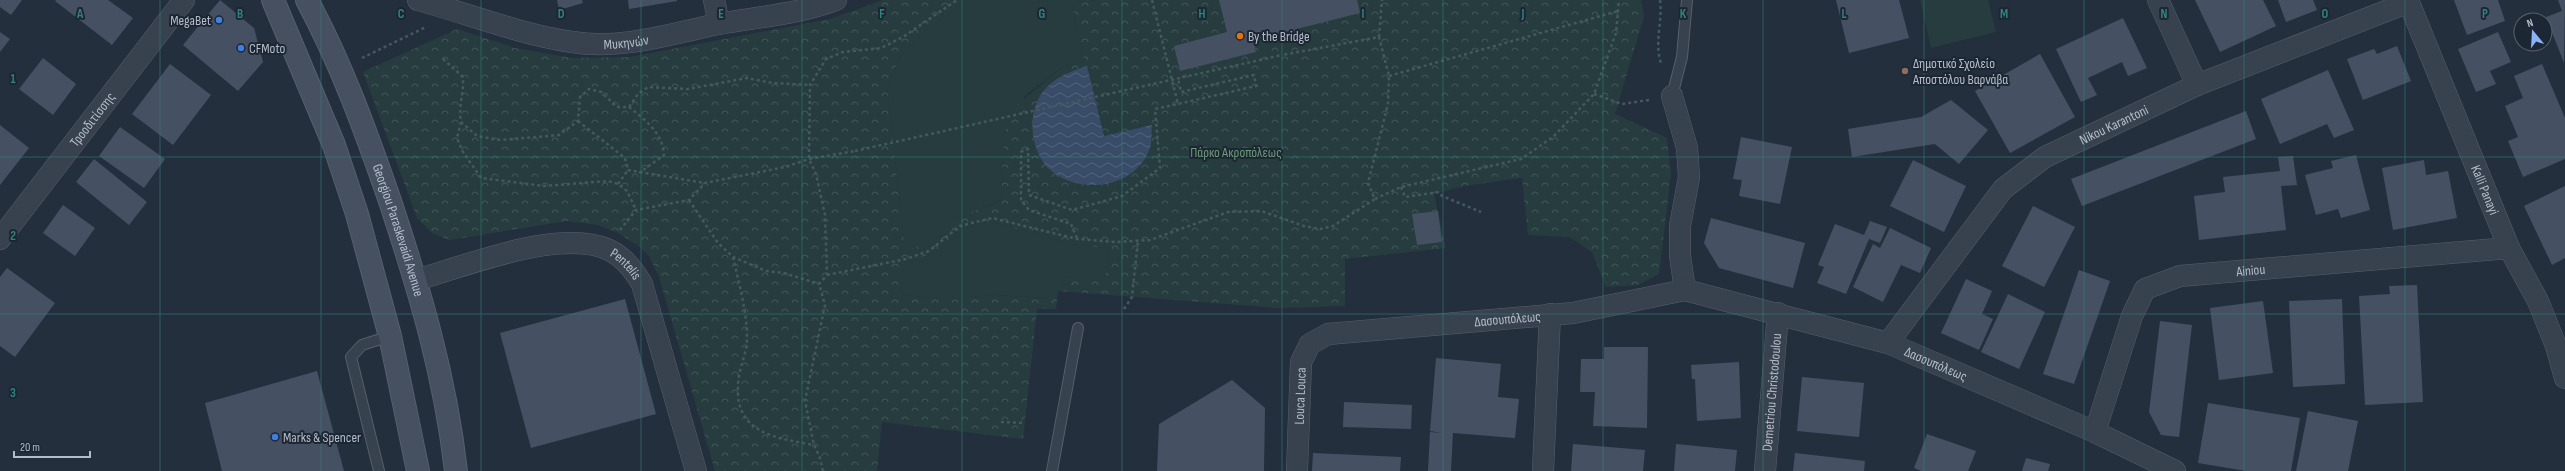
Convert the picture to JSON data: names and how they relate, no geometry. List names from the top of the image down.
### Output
{
  "streets": {
    "main road": ["Georgiou Paraskevaidi Avenue"],
    "street": [
      "Μυκηνών",
      "Τροοδιτίσσης",
      "Nikou Karantoni",
      "Kalli Panayi",
      "Pentelis",
      "Ainiou",
      "Δασουπόλεως",
      "Demetriou Christodoulou",
      "Louca Louca"
    ]
  },
  "crossings": [
    ["Nikou Karantoni", "Kalli Panayi"],
    ["Nikou Karantoni", "Δασουπόλεως"],
    ["Kalli Panayi", "Ainiou"],
    ["Georgiou Paraskevaidi Avenue", "Pentelis"],
    ["Ainiou", "Δασουπόλεως"],
    ["Δασουπόλεως", "Demetriou Christodoulou"],
    ["Δασουπόλεως", "Louca Louca"]
  ],
  "parks": ["Πάρκο Ακροπόλεως"],
  "places": [
    "MegaBet",
    "By the Bridge",
    "CFMoto",
    "Δημοτικό Σχολείο Αποστόλου Βαρνάβα",
    "Marks & Spencer"
  ],
  "scale_bar": "20 m",
  "north": "top",
  "grid": {
    "columns": [
      "A",
      "B",
      "C",
      "D",
      "E",
      "F",
      "G",
      "H",
      "I",
      "J",
      "K",
      "L",
      "M",
      "N",
      "O",
      "P"
    ],
    "rows": ["1", "2", "3"]
  }
}
